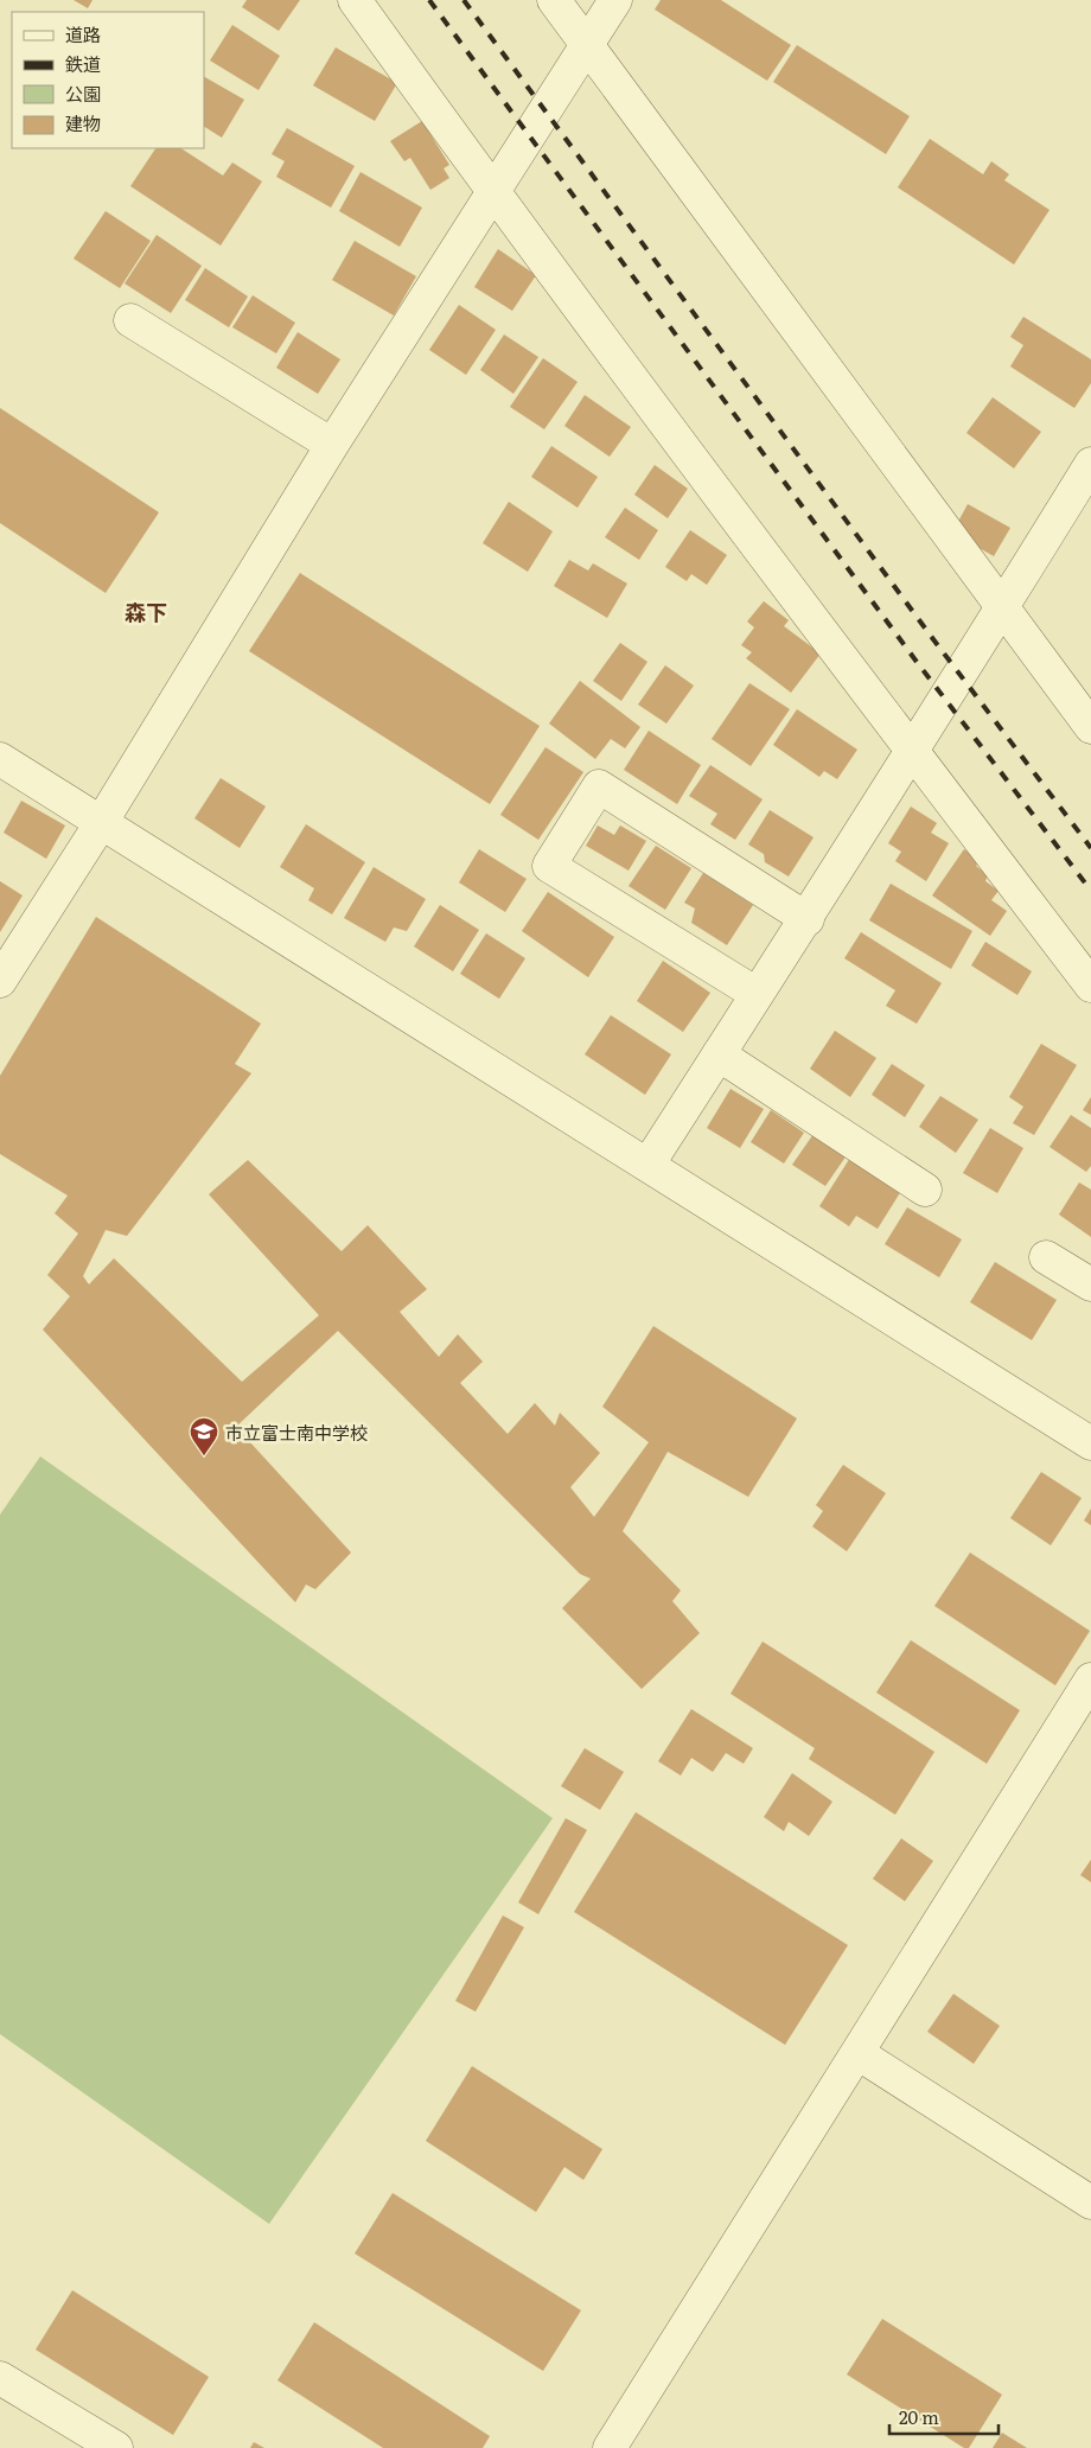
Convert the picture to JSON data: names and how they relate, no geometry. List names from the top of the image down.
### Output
{
  "districts": ["森下"],
  "places": {
    "school or university": ["市立富士南中学校"]
  },
  "legend": [
    "道路",
    "鉄道",
    "公園",
    "建物"
  ],
  "scale_bar": "20 m"
}
